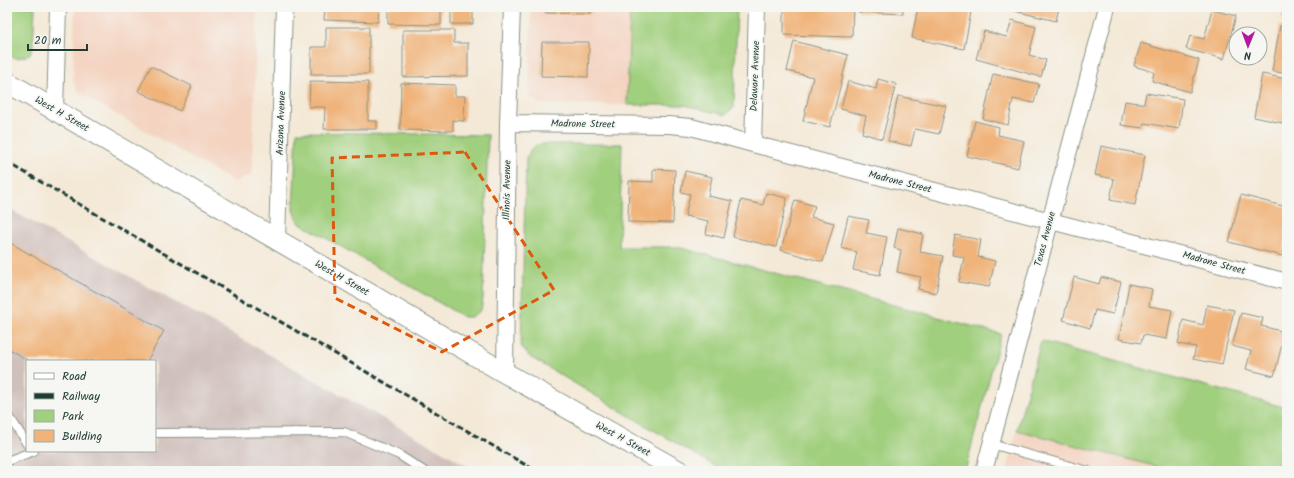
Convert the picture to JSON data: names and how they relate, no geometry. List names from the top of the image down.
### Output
{
  "streets": {
    "street": [
      "Delaware Avenue",
      "West H Street",
      "Arizona Avenue",
      "Madrone Street",
      "Illinois Avenue",
      "Texas Avenue"
    ]
  },
  "crossings": [
    ["Delaware Avenue", "Madrone Street"],
    ["West H Street", "Arizona Avenue"],
    ["West H Street", "Illinois Avenue"],
    ["Madrone Street", "Illinois Avenue"],
    ["Madrone Street", "Texas Avenue"]
  ],
  "legend": [
    "Road",
    "Railway",
    "Park",
    "Building"
  ],
  "scale_bar": "20 m",
  "north": "bottom"
}
